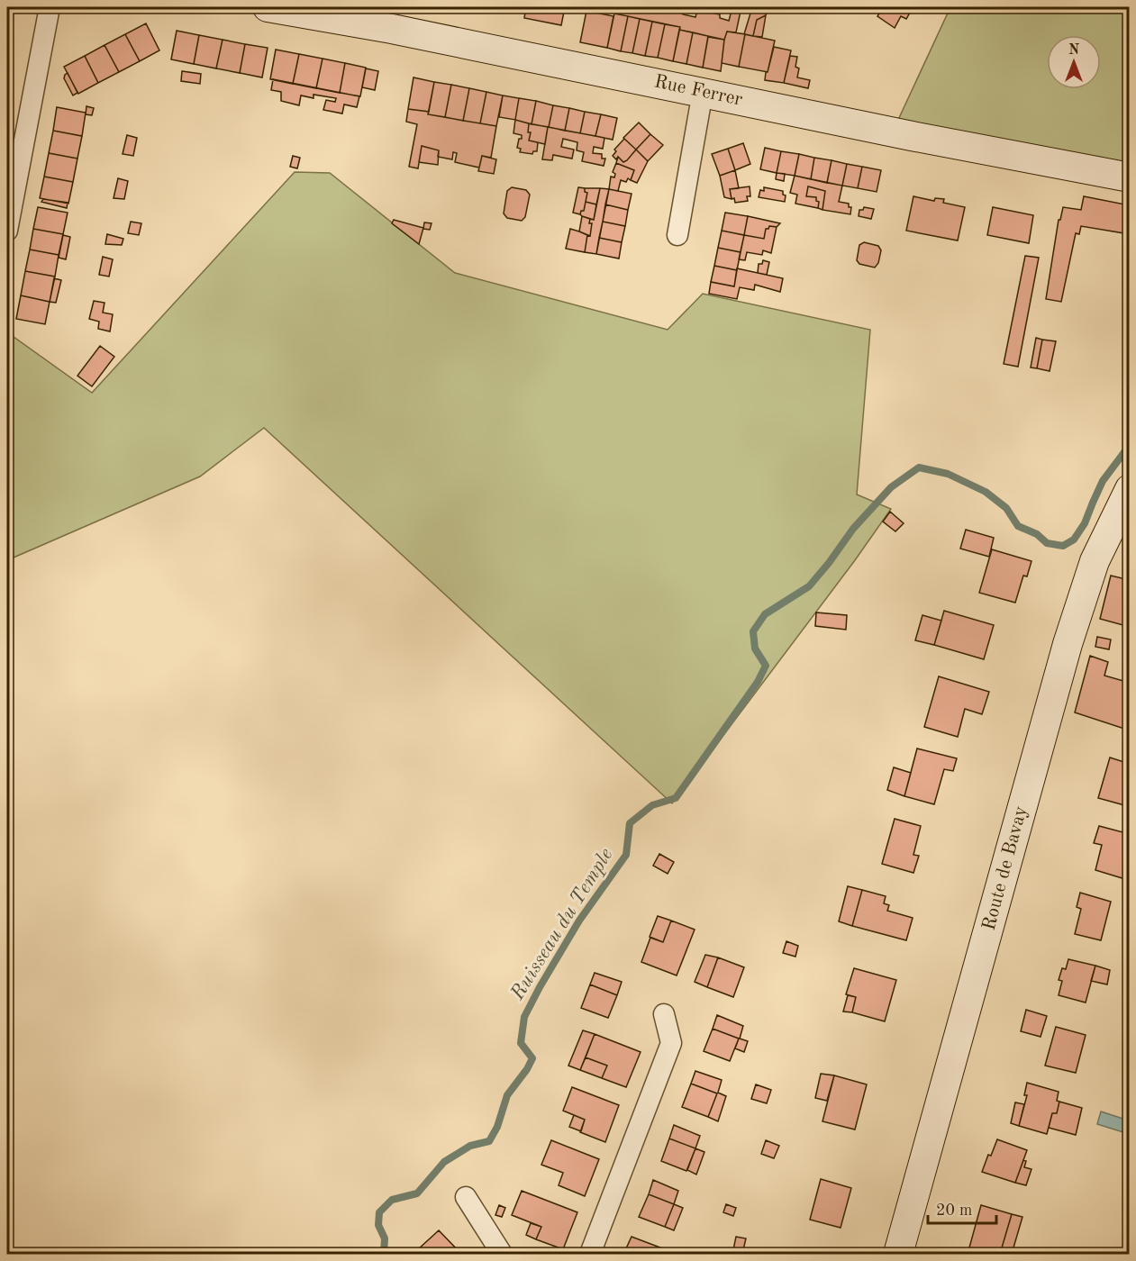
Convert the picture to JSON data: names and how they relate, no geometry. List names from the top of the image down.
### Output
{
  "streets": {
    "main road": ["Rue Ferrer", "Route de Bavay"]
  },
  "water": ["Ruisseau du Temple"],
  "scale_bar": "20 m",
  "north": "top"
}
